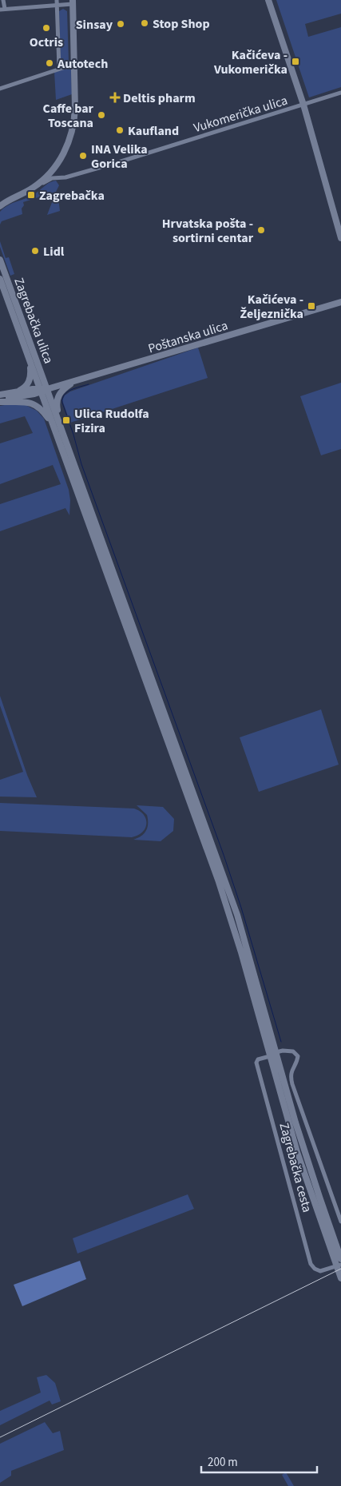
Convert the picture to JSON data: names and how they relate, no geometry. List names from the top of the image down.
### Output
{
  "streets": {
    "main road": ["Zagrebačka ulica", "Poštanska ulica", "Zagrebačka cesta"],
    "street": ["Vukomerička ulica"]
  },
  "crossings": [
    ["Zagrebačka ulica", "Poštanska ulica"],
    ["Zagrebačka ulica", "Zagrebačka cesta"]
  ],
  "places": {
    "other": [
      "Stop Shop",
      "Sinsay",
      "Octris",
      "Autotech",
      "Caffe bar Toscana",
      "Kaufland",
      "INA Velika Gorica",
      "Hrvatska pošta - sortirni centar",
      "Lidl"
    ],
    "transit": [
      "Kačićeva - Vukomerička",
      "Zagrebačka",
      "Kačićeva - Željeznička",
      "Ulica Rudolfa Fizira"
    ],
    "health": ["Deltis pharm"]
  },
  "scale_bar": "200 m"
}
